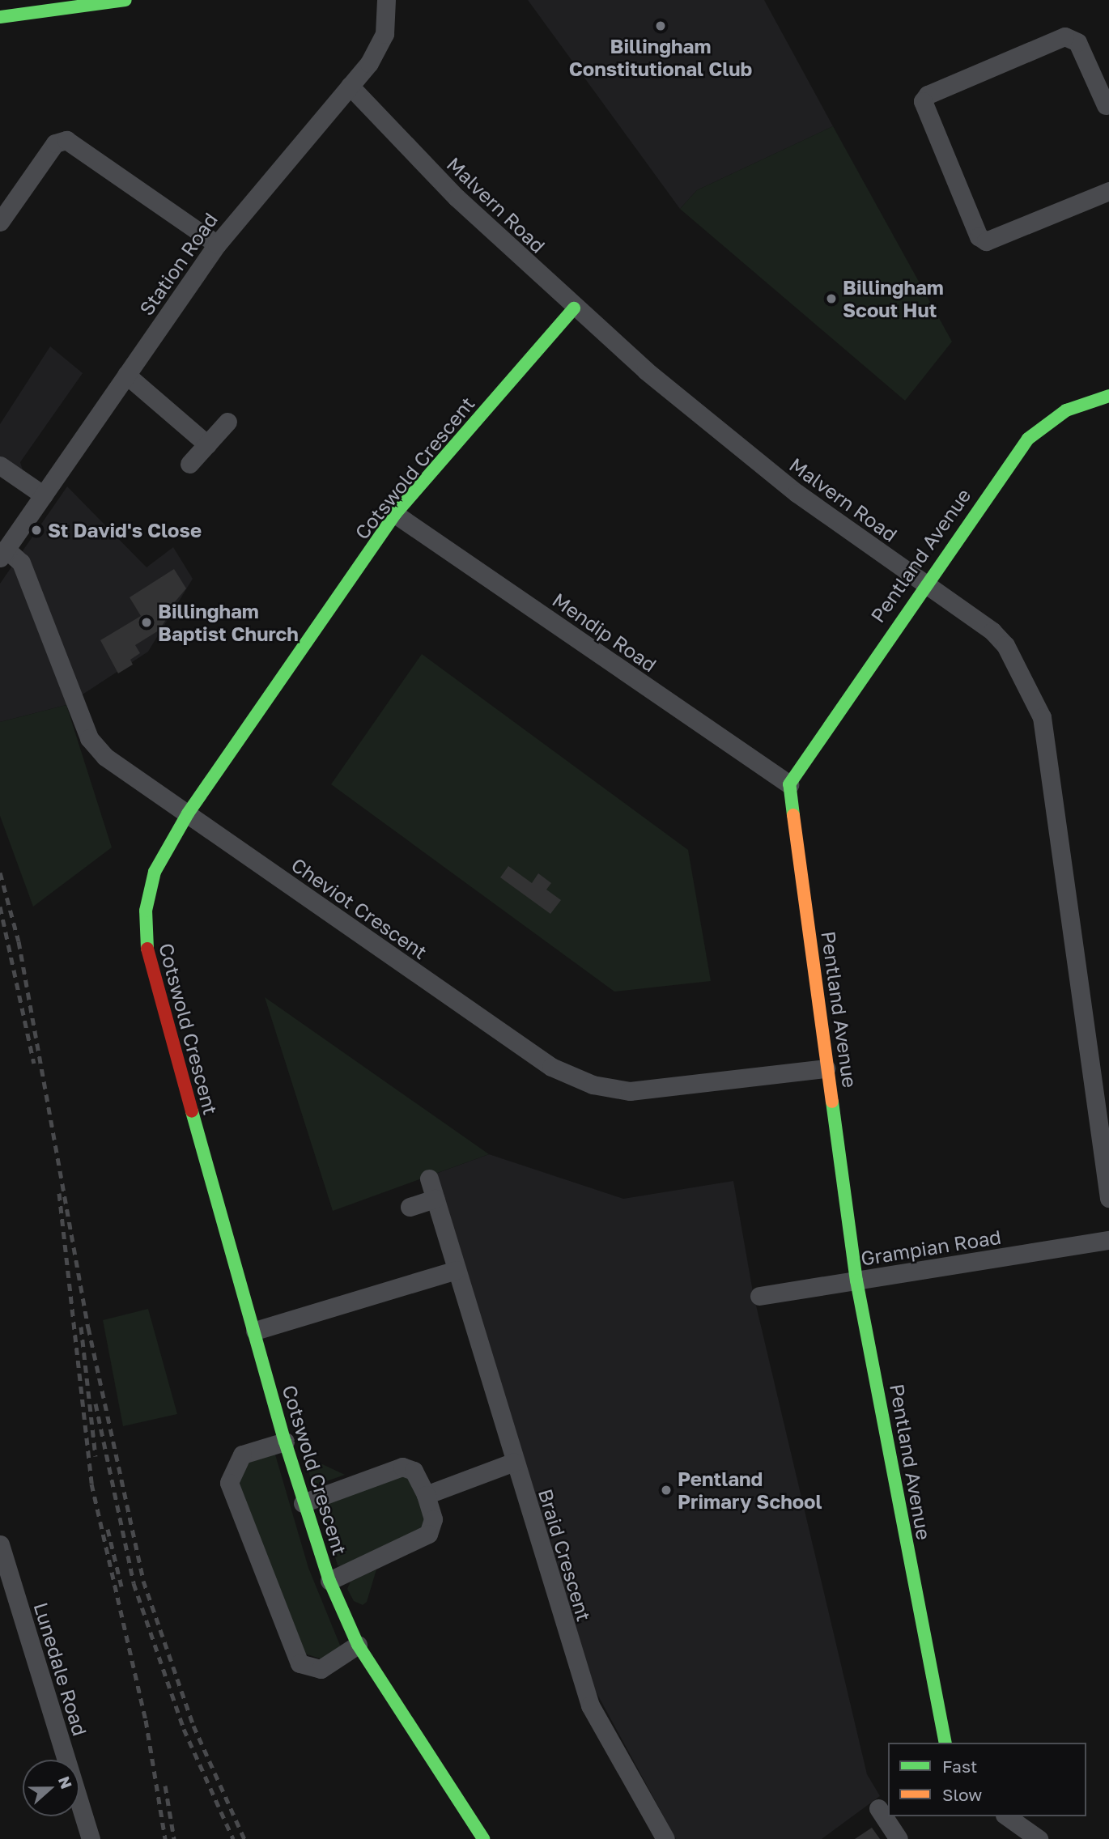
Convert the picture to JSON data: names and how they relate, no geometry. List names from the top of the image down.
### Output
{
  "streets": {
    "street": [
      "Malvern Road",
      "Station Road",
      "Cotswold Crescent",
      "Pentland Avenue",
      "Mendip Road",
      "Cheviot Crescent",
      "Grampian Road",
      "Braid Crescent",
      "Lunedale Road"
    ]
  },
  "crossings": [
    ["Malvern Road", "Station Road"],
    ["Malvern Road", "Cotswold Crescent"],
    ["Malvern Road", "Pentland Avenue"],
    ["Station Road", "Cheviot Crescent"],
    ["Cotswold Crescent", "Mendip Road"],
    ["Cotswold Crescent", "Cheviot Crescent"],
    ["Pentland Avenue", "Mendip Road"],
    ["Pentland Avenue", "Cheviot Crescent"],
    ["Pentland Avenue", "Grampian Road"]
  ],
  "places": [
    "Billingham Constitutional Club",
    "Billingham Scout Hut",
    "St David's Close",
    "Billingham Baptist Church",
    "Pentland Primary School"
  ],
  "legend": ["Fast", "Slow"],
  "north": "right"
}
